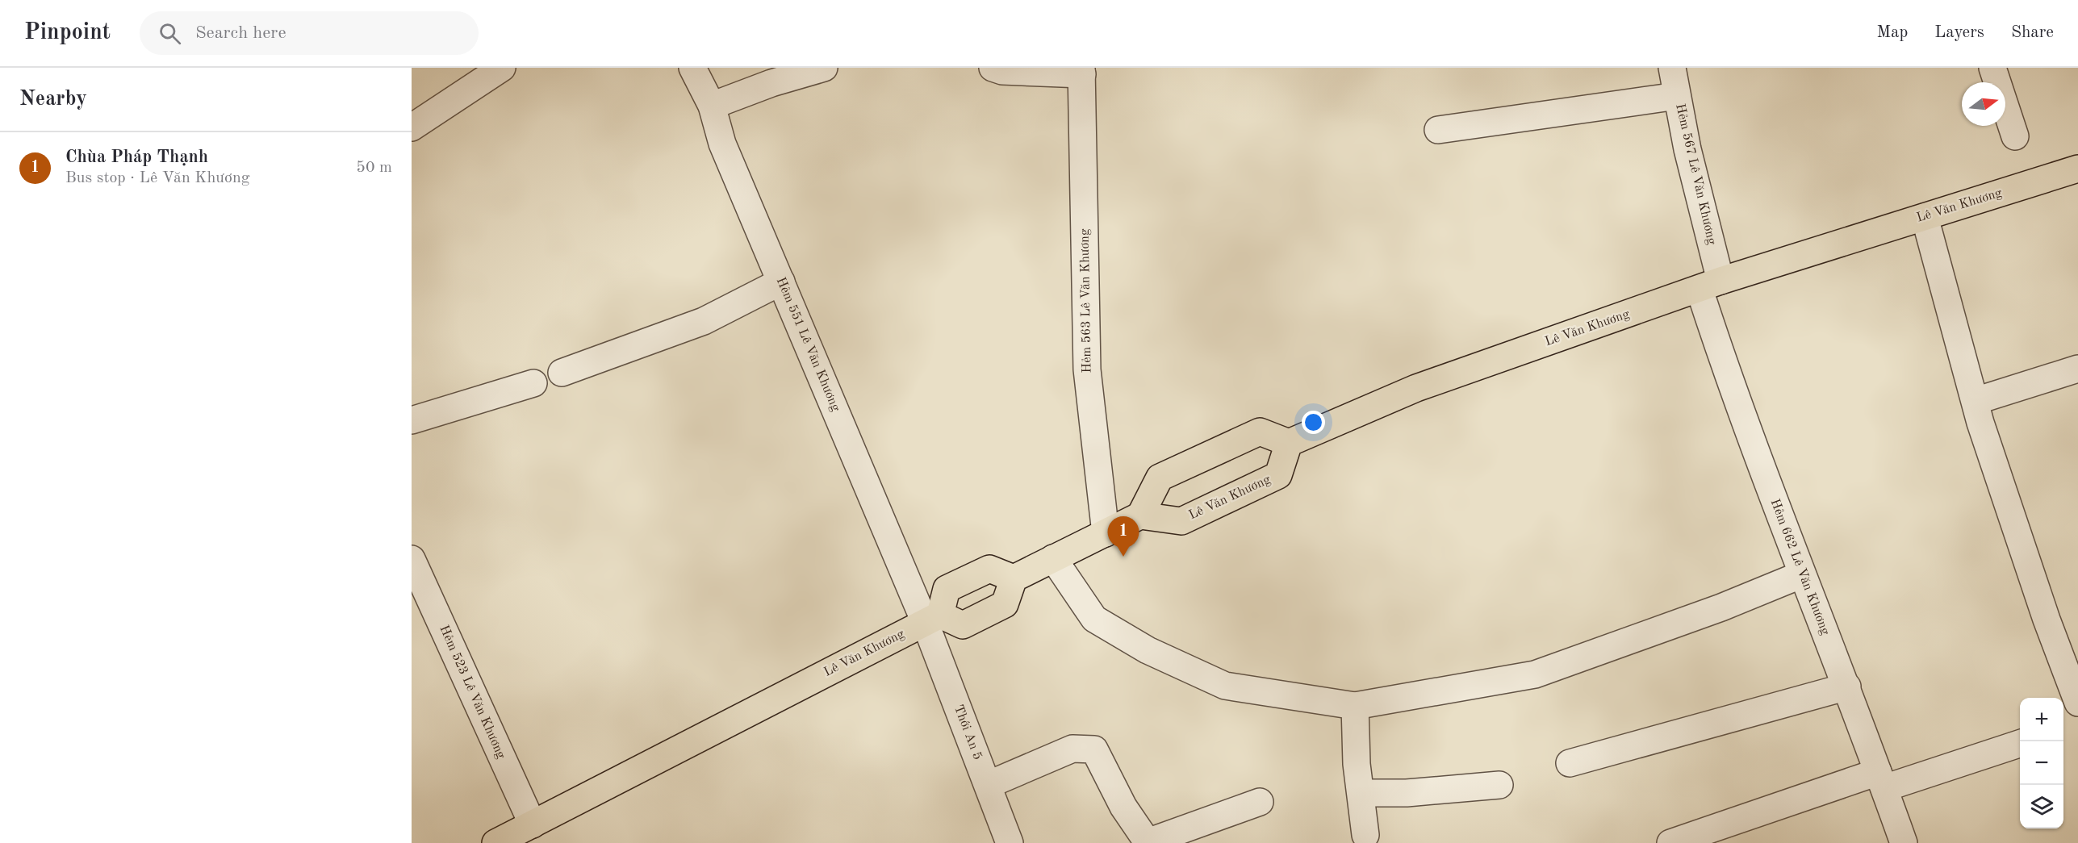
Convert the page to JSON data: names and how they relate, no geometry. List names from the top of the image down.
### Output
{
  "streets": {
    "main road": ["Lê Văn Khương"],
    "street": [
      "Hẻm 567 Lê Văn Khương",
      "Hẻm 563 Lê Văn Khương",
      "Hẻm 551 Lê Văn Khương",
      "Hẻm 662 Lê Văn Khương",
      "Hẻm 523 Lê Văn Khương",
      "Thới An 5"
    ]
  },
  "crossings": [
    ["Hẻm 567 Lê Văn Khương", "Lê Văn Khương"],
    ["Hẻm 567 Lê Văn Khương", "Hẻm 662 Lê Văn Khương"],
    ["Lê Văn Khương", "Hẻm 551 Lê Văn Khương"],
    ["Lê Văn Khương", "Hẻm 662 Lê Văn Khương"],
    ["Lê Văn Khương", "Hẻm 523 Lê Văn Khương"],
    ["Lê Văn Khương", "Thới An 5"],
    ["Hẻm 551 Lê Văn Khương", "Thới An 5"]
  ],
  "north": "right",
  "page": {
    "header": "Pinpoint",
    "search": "Search here",
    "nav": ["Map", "Layers", "Share"],
    "heading": "Nearby",
    "list": [
      {
        "mark": "1",
        "name": "Chùa Pháp Thạnh",
        "note": "Bus stop · Lê Văn Khương",
        "value": "50 m"
      }
    ],
    "pins": "1",
    "map_buttons": ["+", "−"]
  }
}
